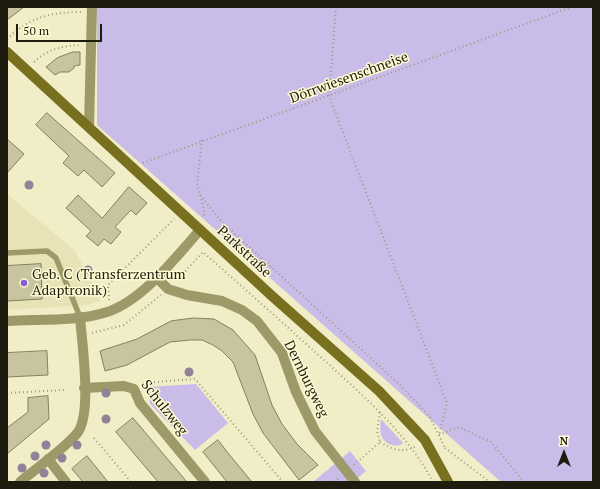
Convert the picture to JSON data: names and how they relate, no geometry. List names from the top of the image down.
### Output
{
  "streets": {
    "street": ["Parkstraße", "Dernburgweg", "Schulzweg"],
    "path": ["Dörrwiesenschneise"]
  },
  "crossings": [
    ["Dörrwiesenschneise", "Parkstraße"]
  ],
  "places": ["Geb. C (Transferzentrum Adaptronik)"],
  "scale_bar": "50 m",
  "north": "top"
}
